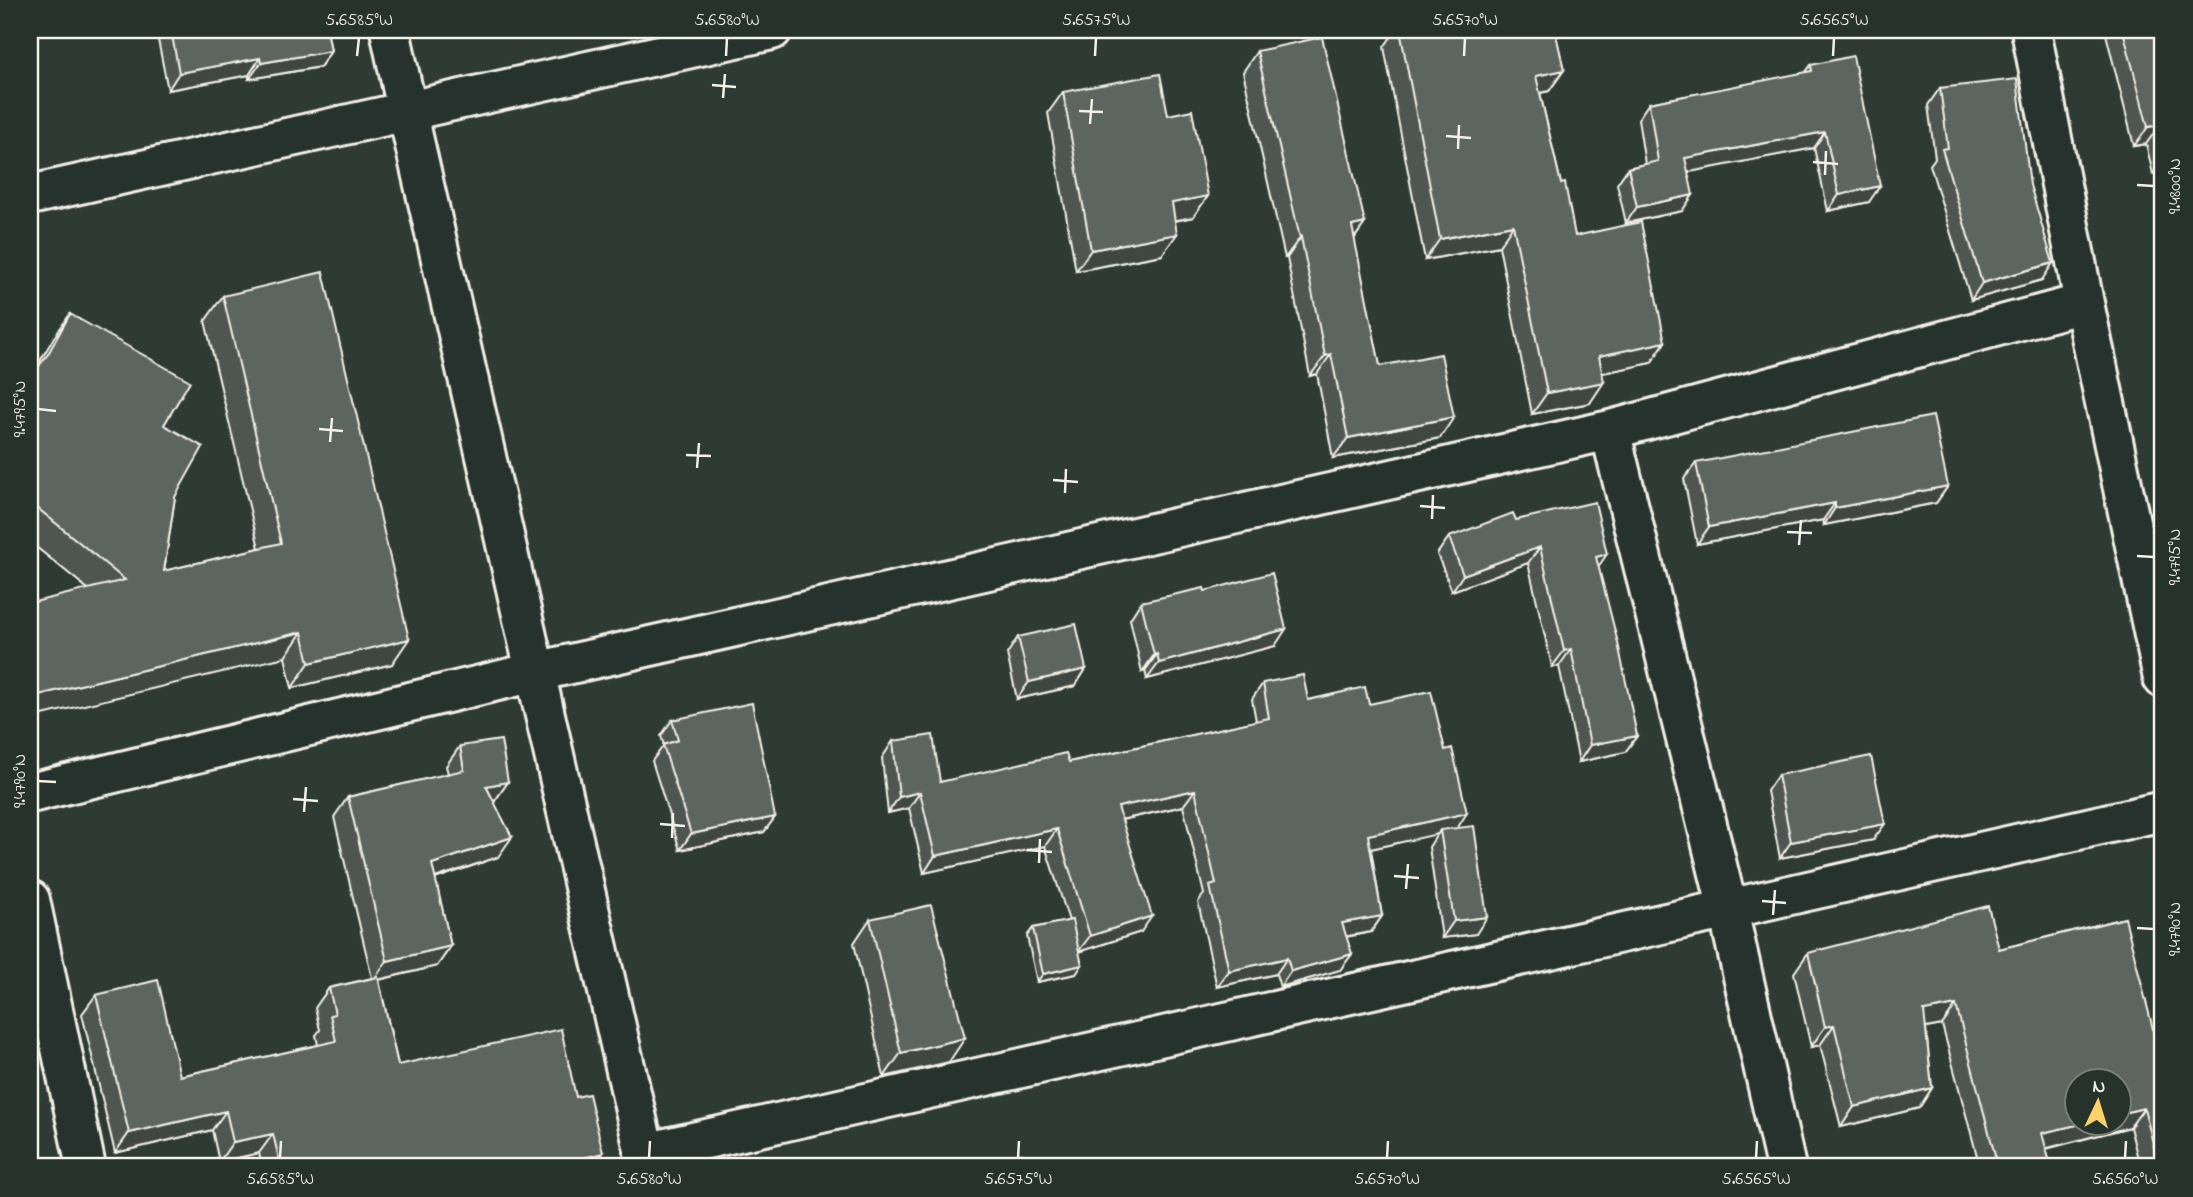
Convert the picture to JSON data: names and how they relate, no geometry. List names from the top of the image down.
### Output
{
  "north": "top",
  "coordinates": [
    "5.6585°W",
    "5.6580°W",
    "5.6575°W",
    "5.6570°W",
    "5.6565°W",
    "9.4800°N",
    "9.4795°N",
    "9.4790°N",
    "5.6560°W"
  ]
}
